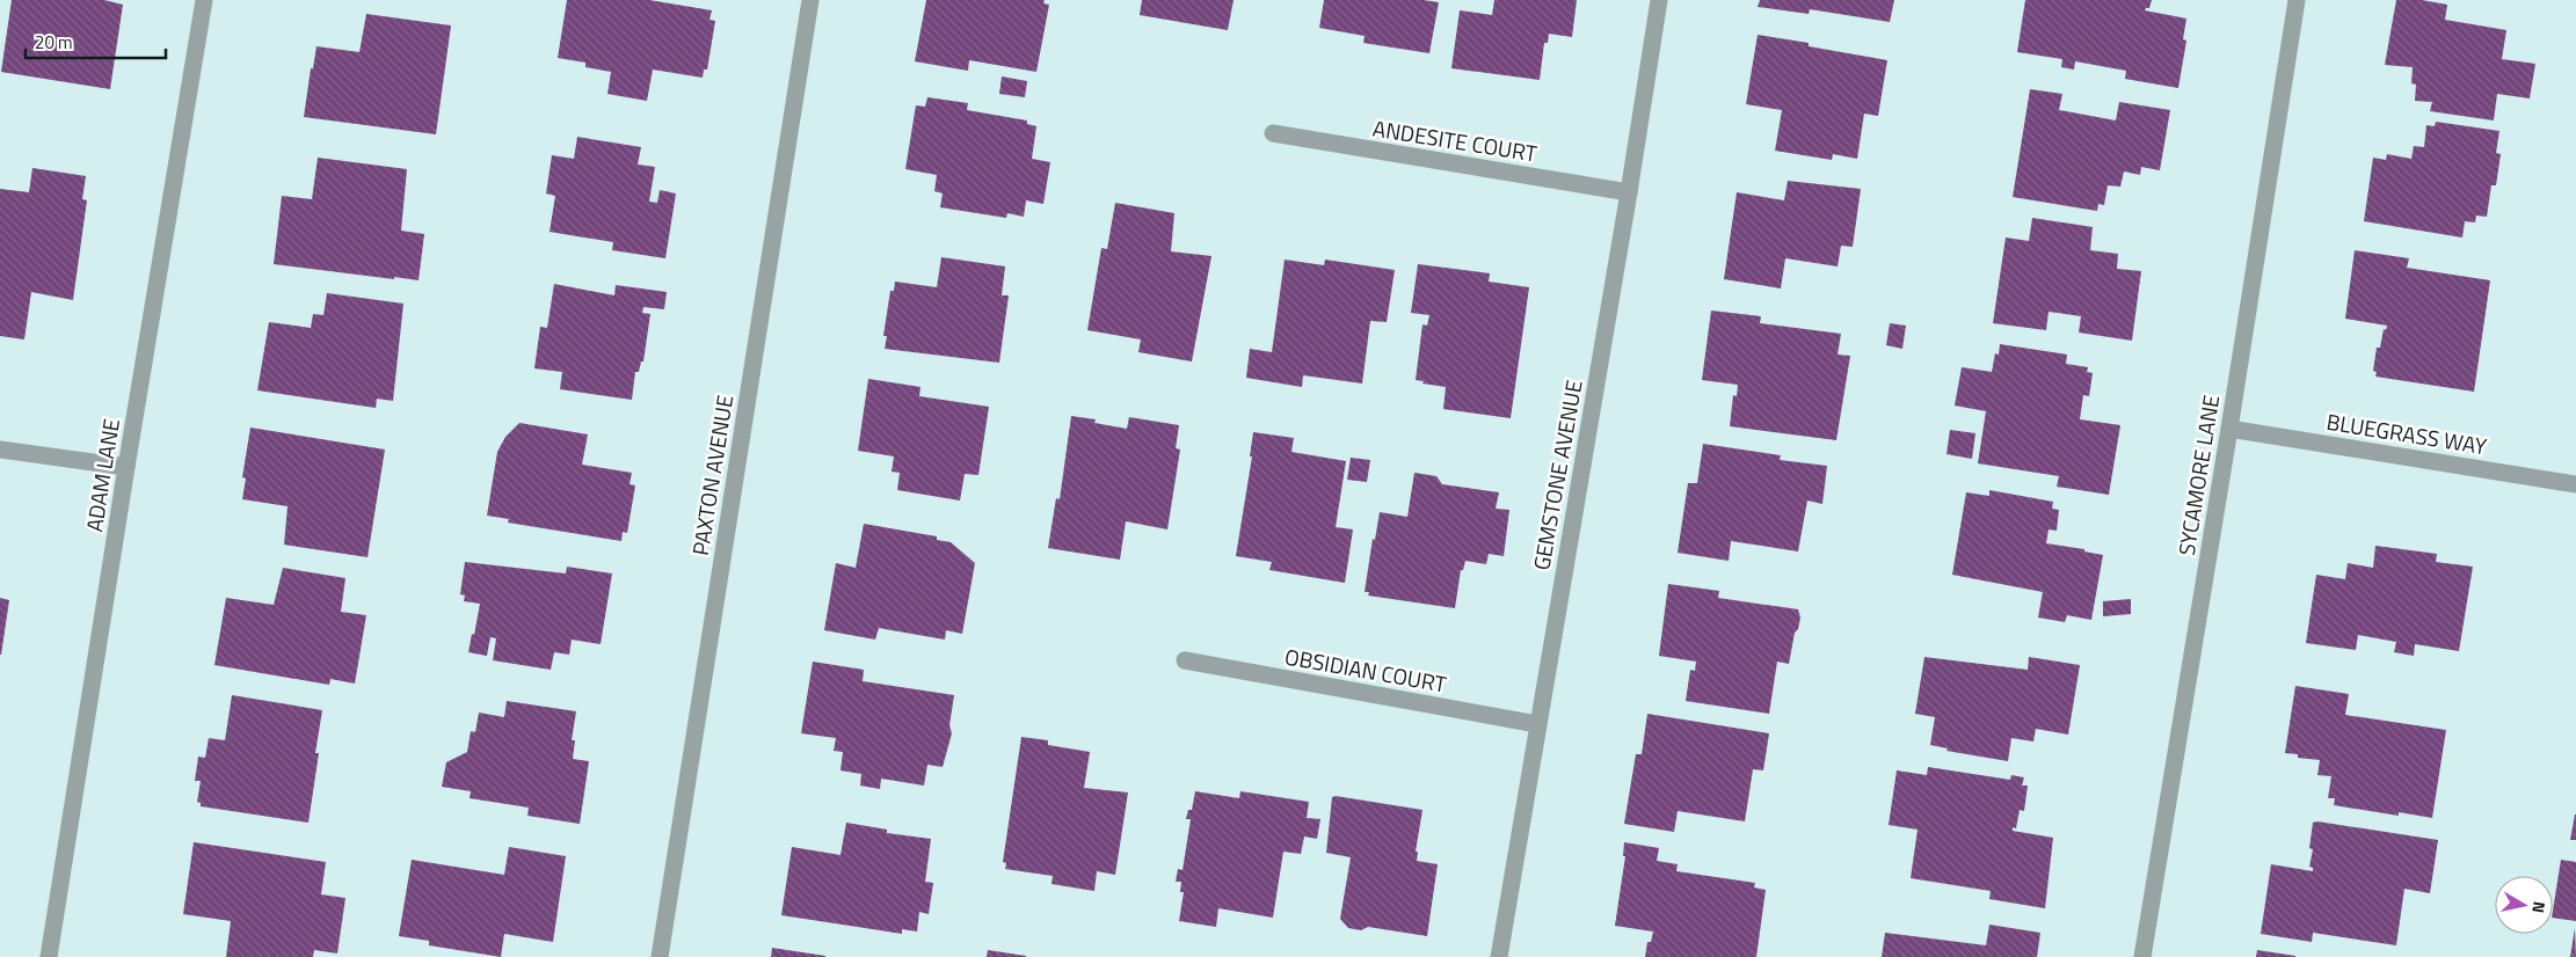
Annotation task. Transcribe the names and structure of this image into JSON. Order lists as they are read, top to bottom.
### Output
{
  "streets": {
    "street": [
      "ANDESITE COURT",
      "BLUEGRASS WAY",
      "ADAM LANE",
      "PAXTON AVENUE",
      "GEMSTONE AVENUE",
      "SYCAMORE LANE",
      "OBSIDIAN COURT"
    ]
  },
  "crossings": [
    ["ANDESITE COURT", "GEMSTONE AVENUE"],
    ["BLUEGRASS WAY", "SYCAMORE LANE"],
    ["GEMSTONE AVENUE", "OBSIDIAN COURT"]
  ],
  "scale_bar": "20 m",
  "north": "right"
}
